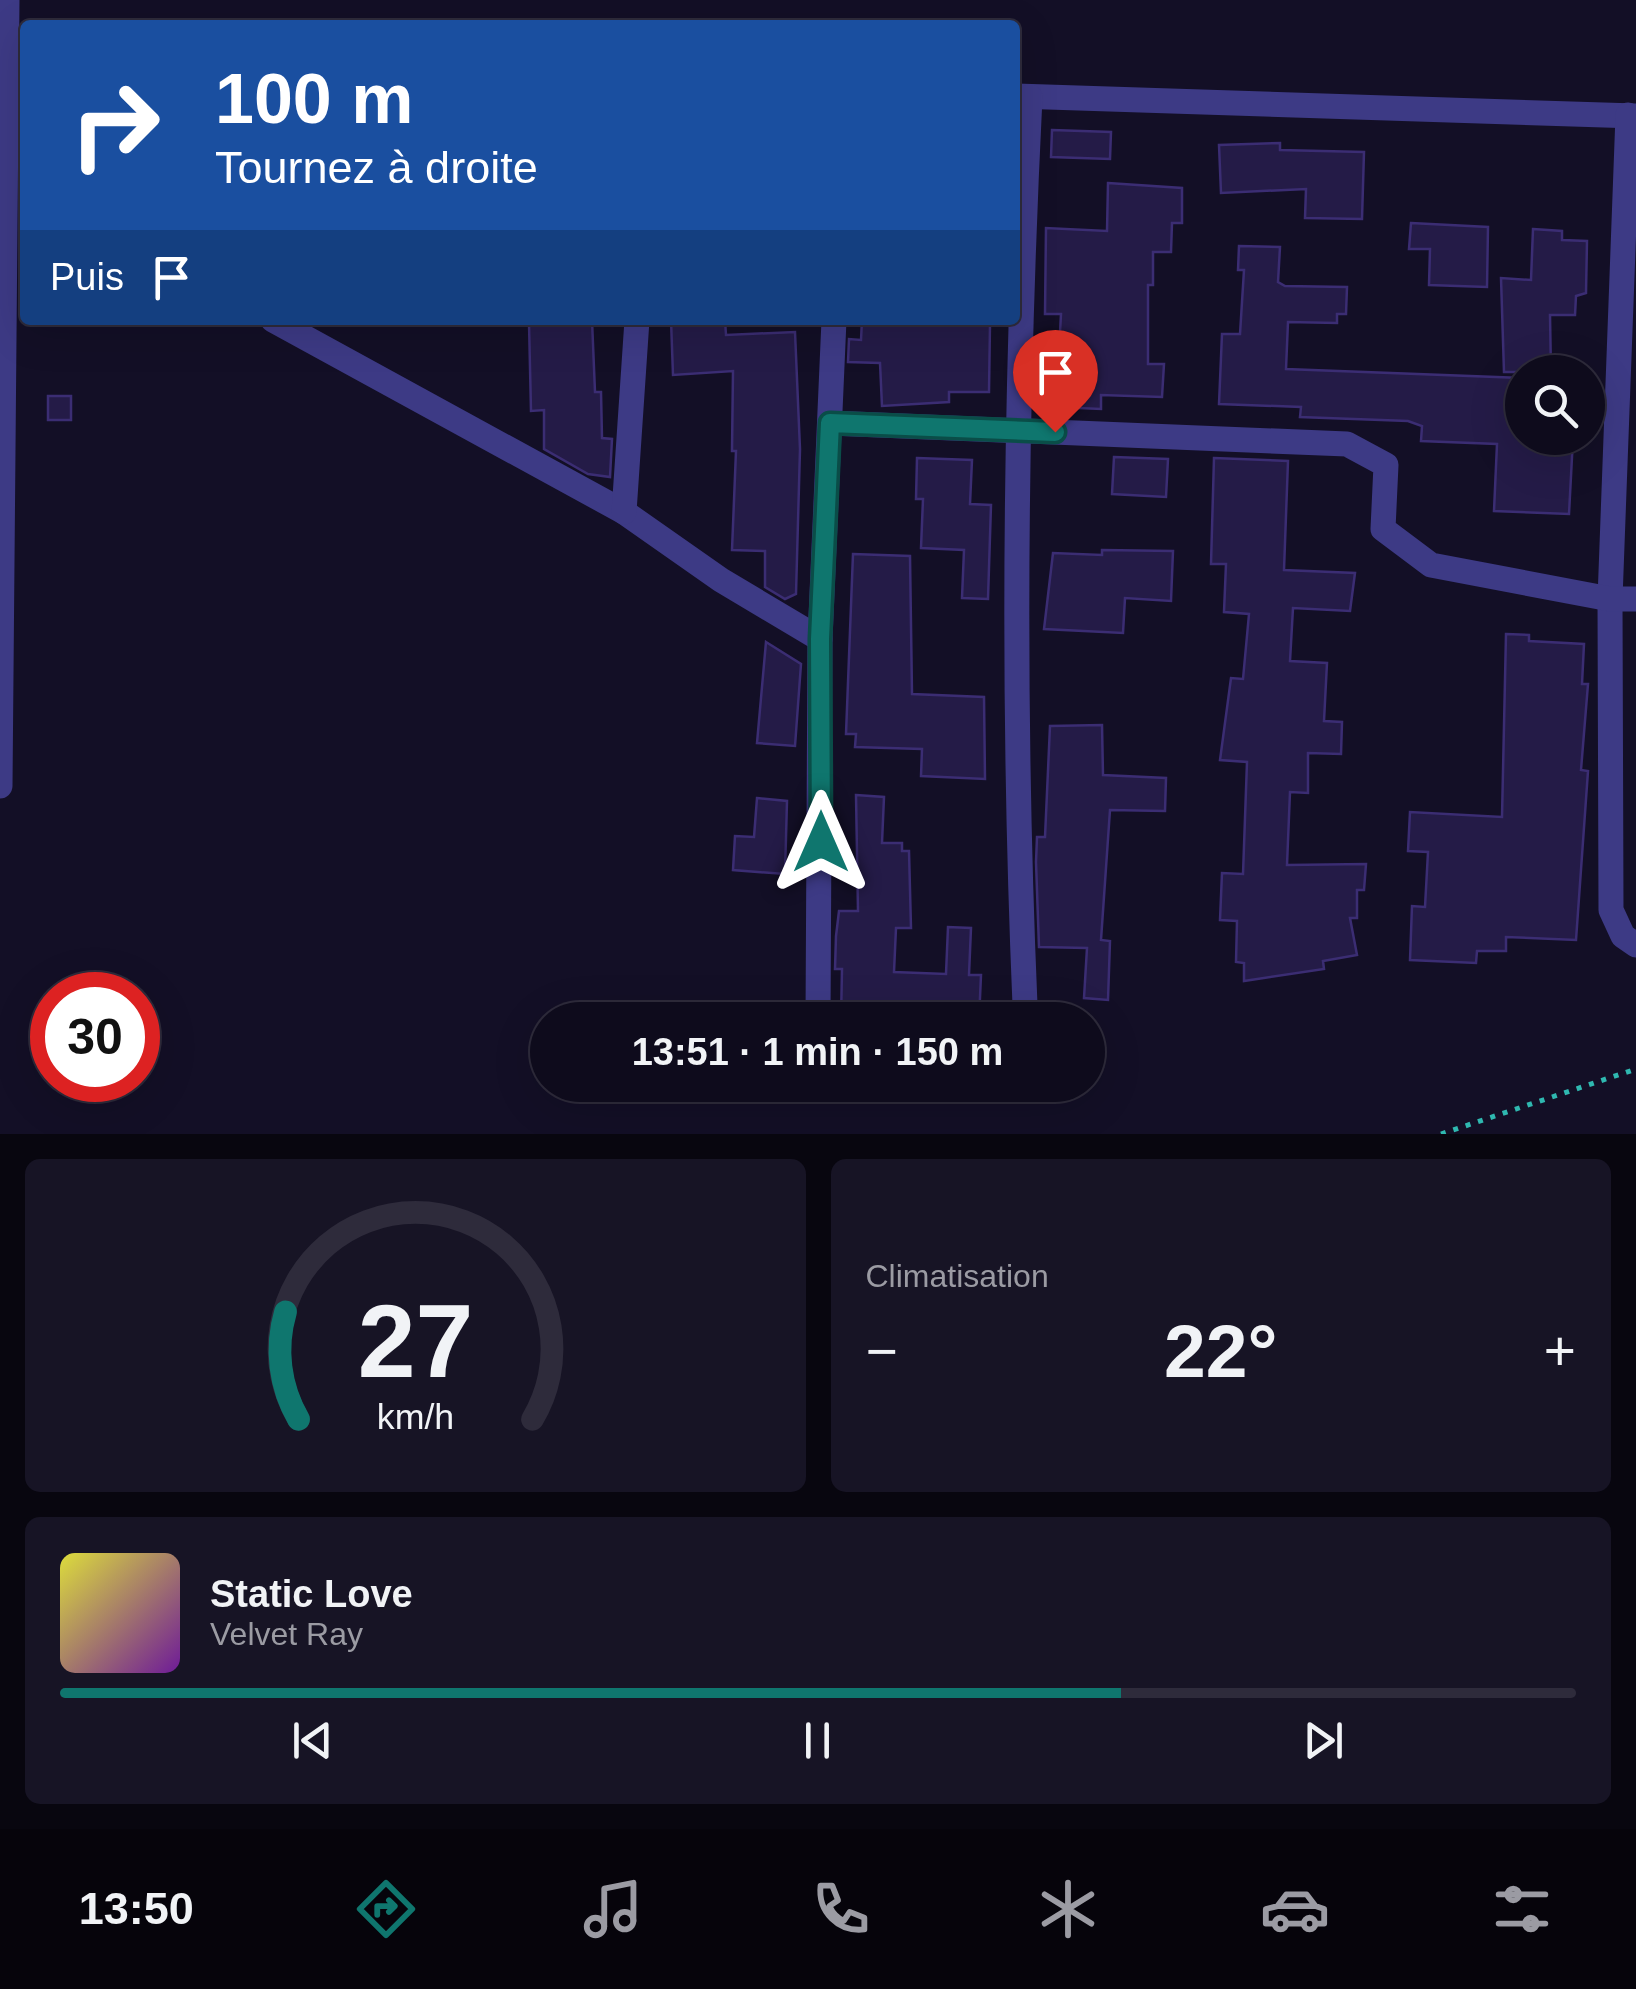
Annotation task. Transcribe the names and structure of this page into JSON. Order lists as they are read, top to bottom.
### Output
{
  "page": {
    "turn": ["100 m", "Tournez à droite"],
    "then": "Puis",
    "limit": "30",
    "trip": "13:51 · 1 min · 150 m",
    "tile": "Climatisation",
    "heat": ["−", "22°", "+"],
    "song": ["Static Love", "Velvet Ray"],
    "tabs": "13:50",
    "gauge": ["27", "km/h"]
  }
}
